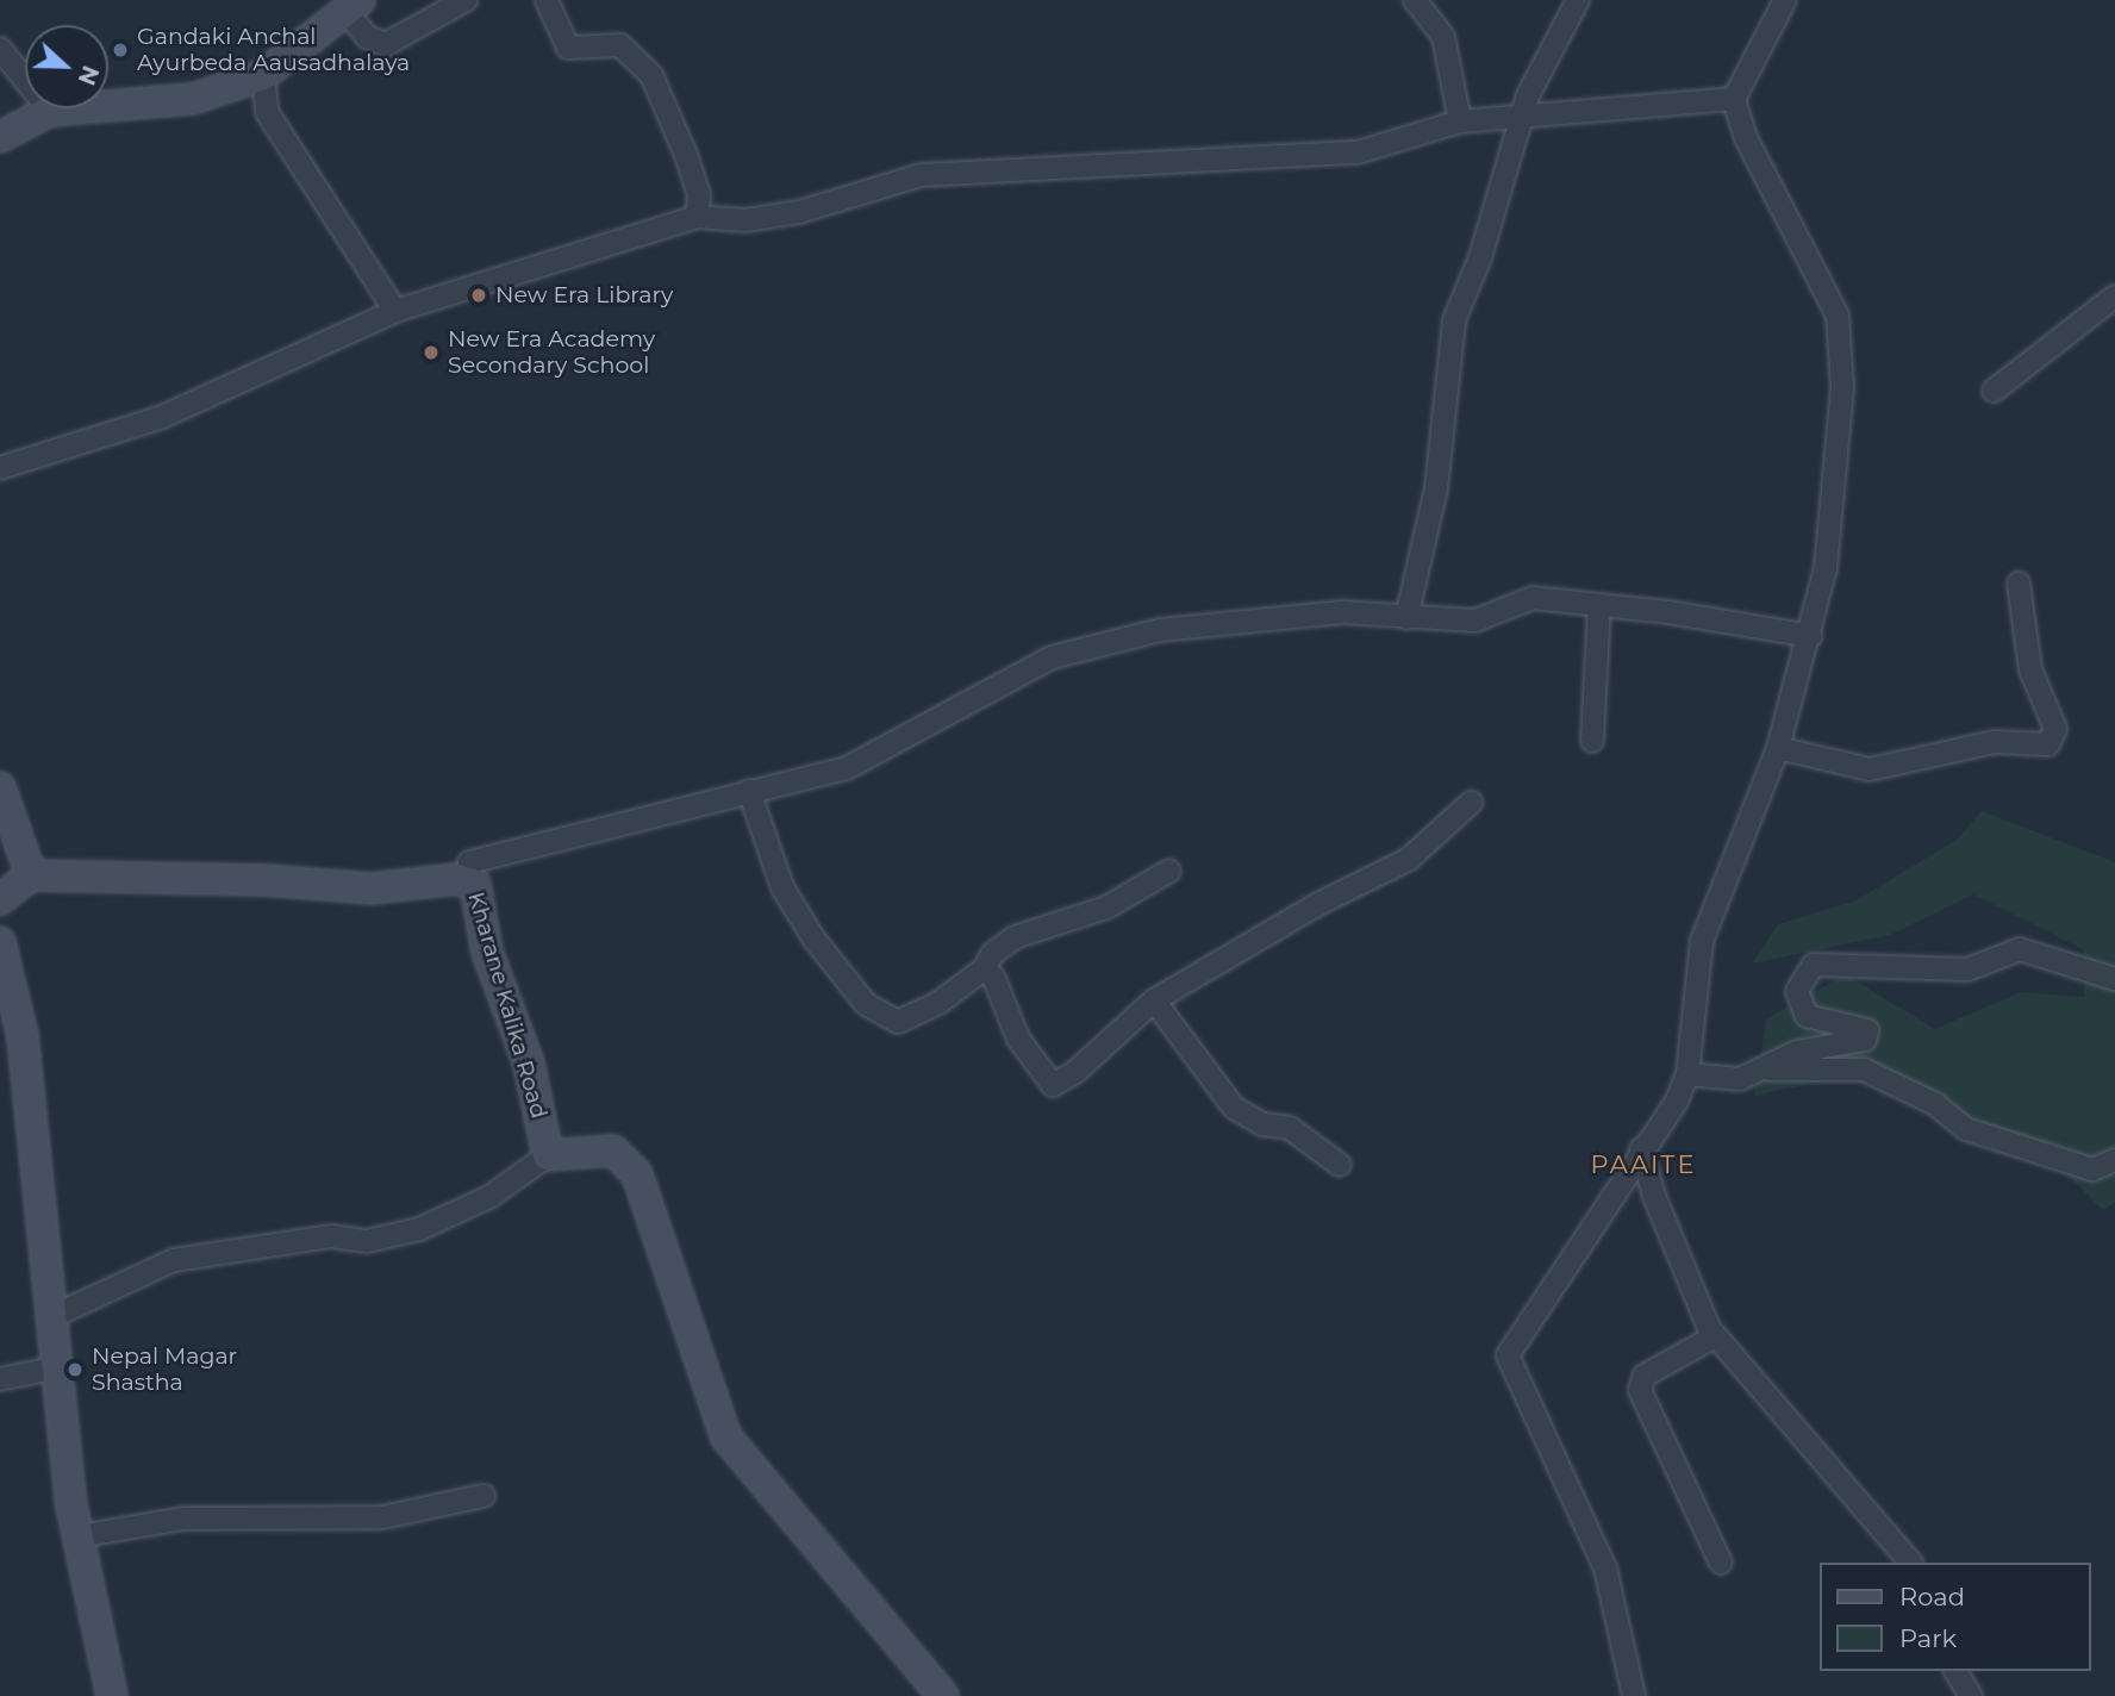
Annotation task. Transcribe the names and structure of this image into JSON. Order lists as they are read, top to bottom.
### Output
{
  "streets": {
    "street": ["Kharane Kalika Road"]
  },
  "districts": ["PAAITE"],
  "places": [
    "Gandaki Anchal Ayurbeda Aausadhalaya",
    "New Era Library",
    "New Era Academy Secondary School",
    "Nepal Magar Shastha"
  ],
  "legend": ["Road", "Park"],
  "north": "right"
}
